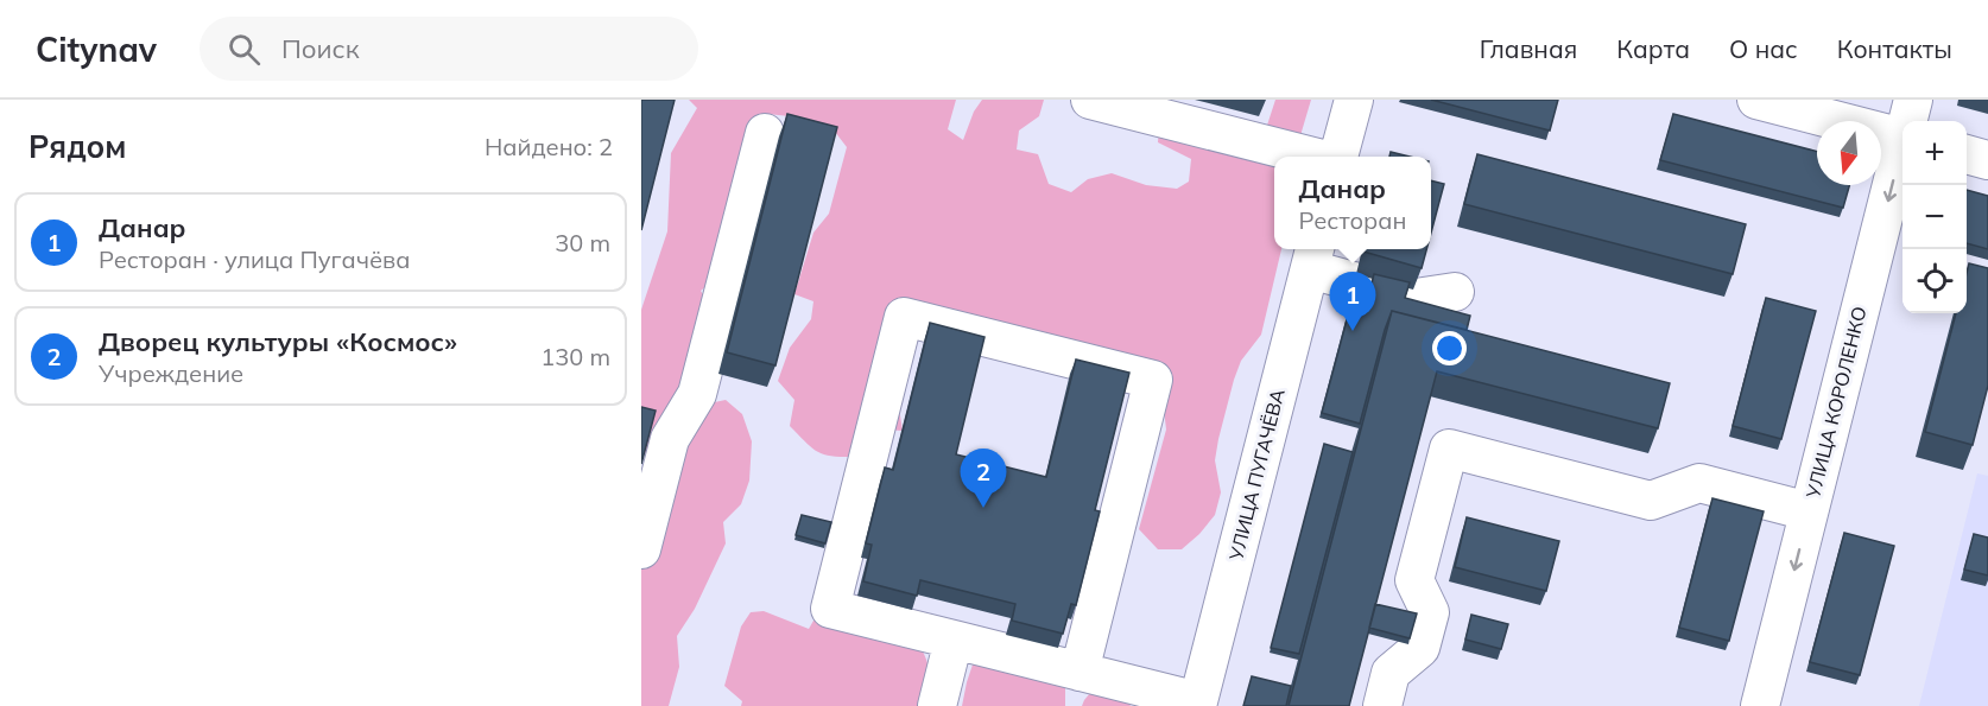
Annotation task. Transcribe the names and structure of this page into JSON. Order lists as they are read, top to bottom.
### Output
{
  "streets": {
    "street": ["УЛИЦА КОРОЛЕНКО", "УЛИЦА ПУГАЧЁВА"]
  },
  "one_way": ["УЛИЦА КОРОЛЕНКО"],
  "north": "bottom",
  "page": {
    "header": "Citynav",
    "search": "Поиск",
    "nav": [
      "Главная",
      "Карта",
      "О нас",
      "Контакты"
    ],
    "heading": ["Рядом", "Найдено: 2"],
    "map_buttons": ["+", "−"],
    "popup": ["Данар", "Ресторан"],
    "list": [
      {
        "mark": "1",
        "name": "Данар",
        "note": "Ресторан · улица Пугачёва",
        "value": "30 m"
      },
      {
        "mark": "2",
        "name": "Дворец культуры «Космос»",
        "note": "Учреждение",
        "value": "130 m"
      }
    ],
    "pins": ["1", "2"]
  }
}
